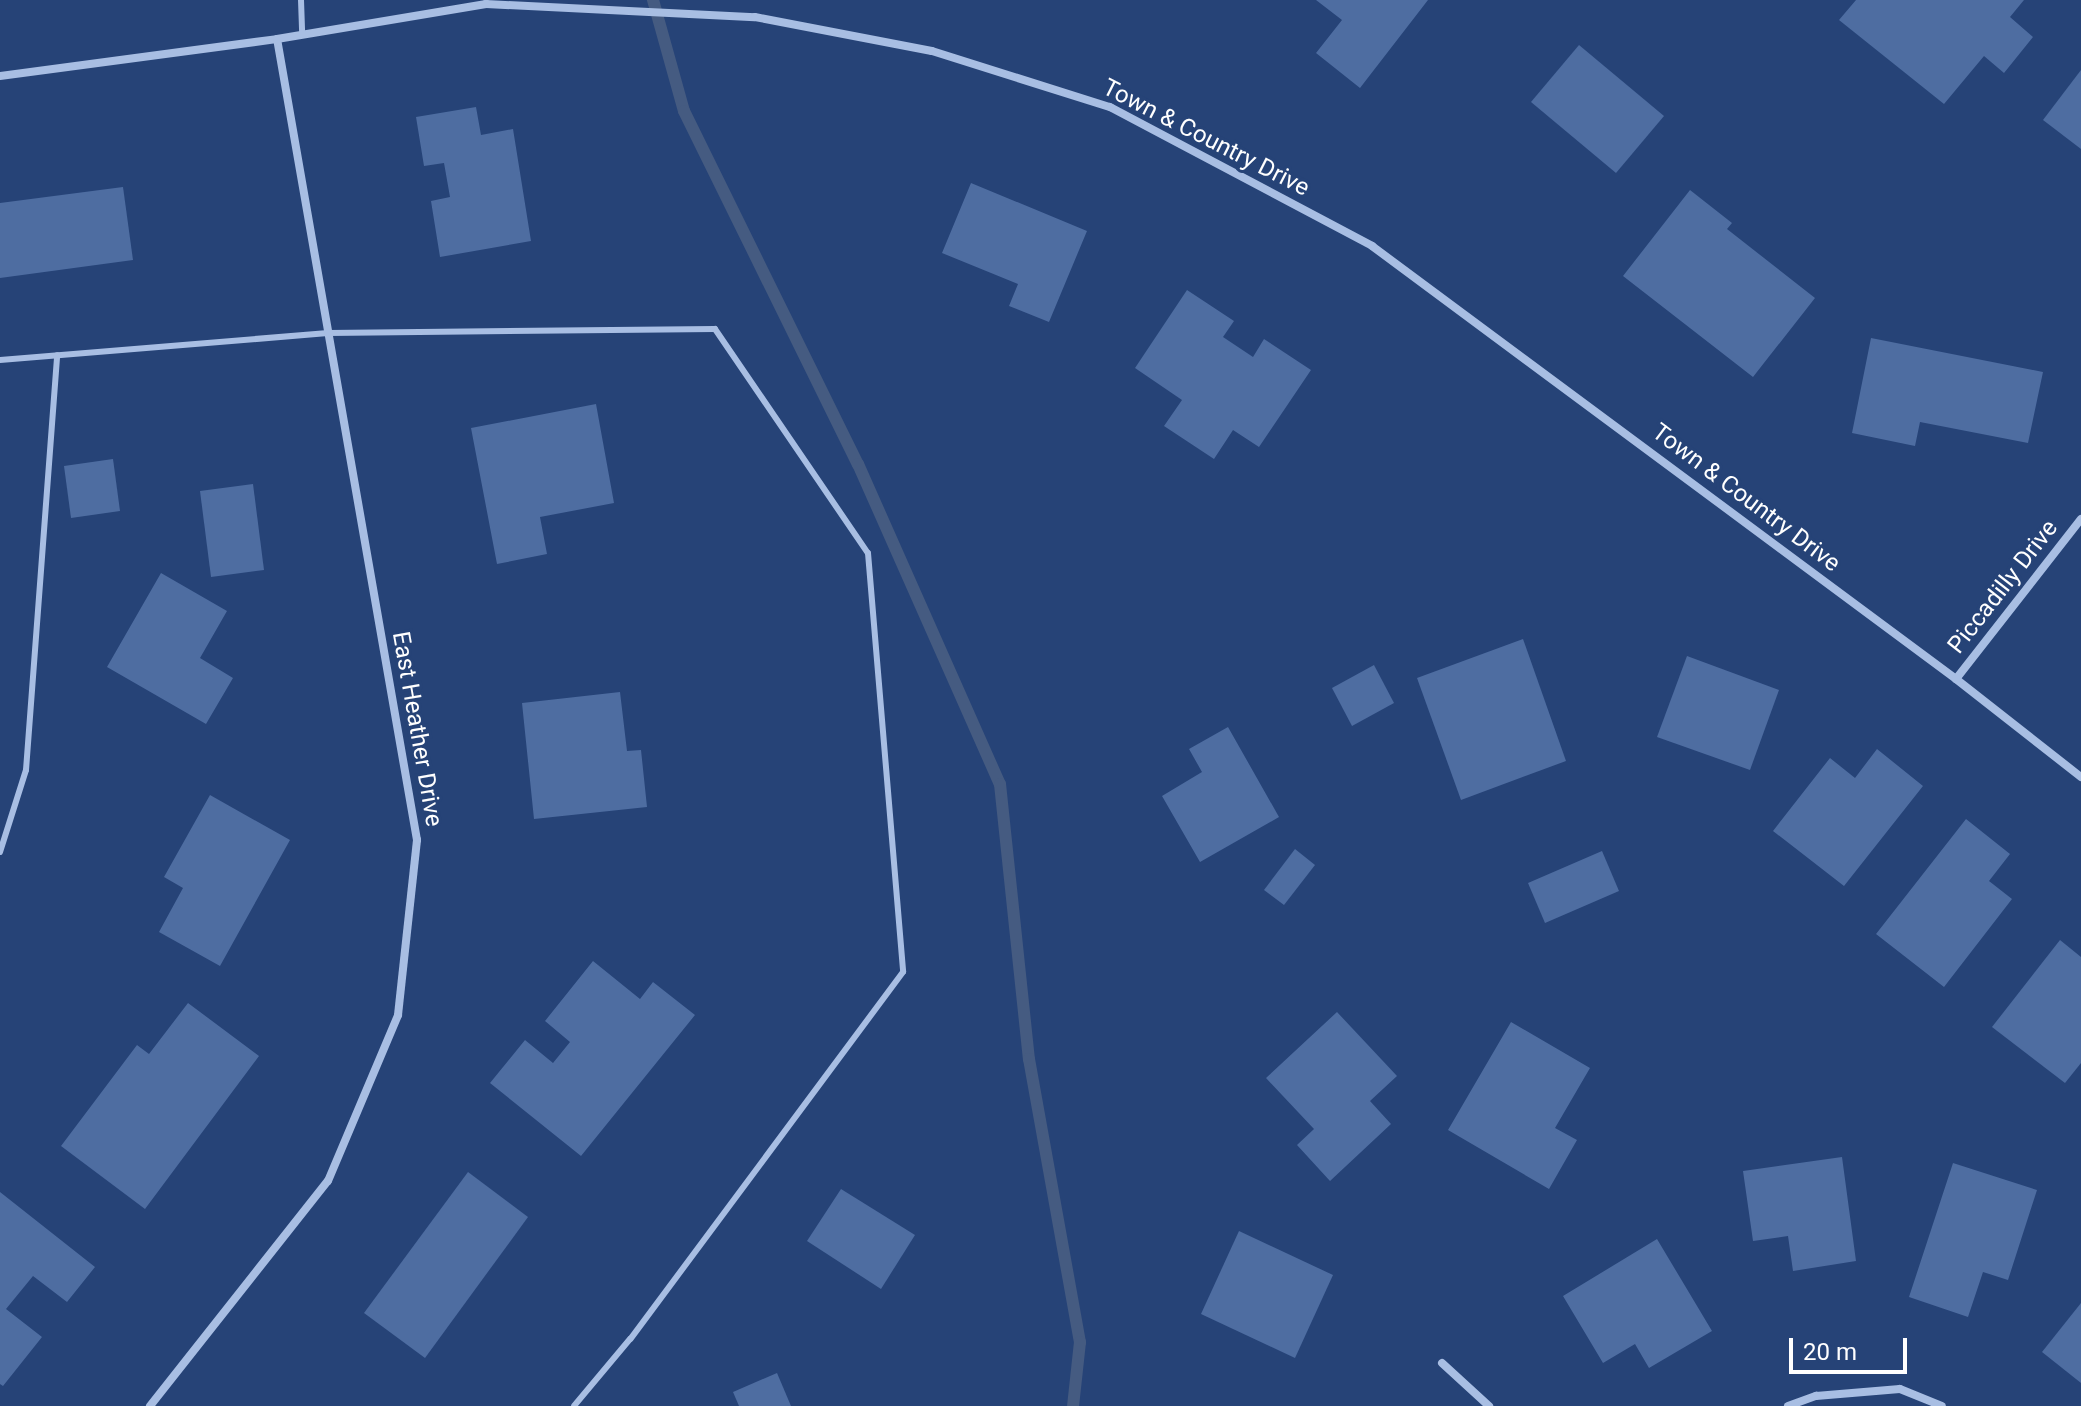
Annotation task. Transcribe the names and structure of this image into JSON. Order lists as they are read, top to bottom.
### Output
{
  "streets": {
    "street": ["Town & Country Drive", "Piccadilly Drive", "East Heather Drive"]
  },
  "crossings": [
    ["Town & Country Drive", "Piccadilly Drive"],
    ["Town & Country Drive", "East Heather Drive"]
  ],
  "scale_bar": "20 m"
}
